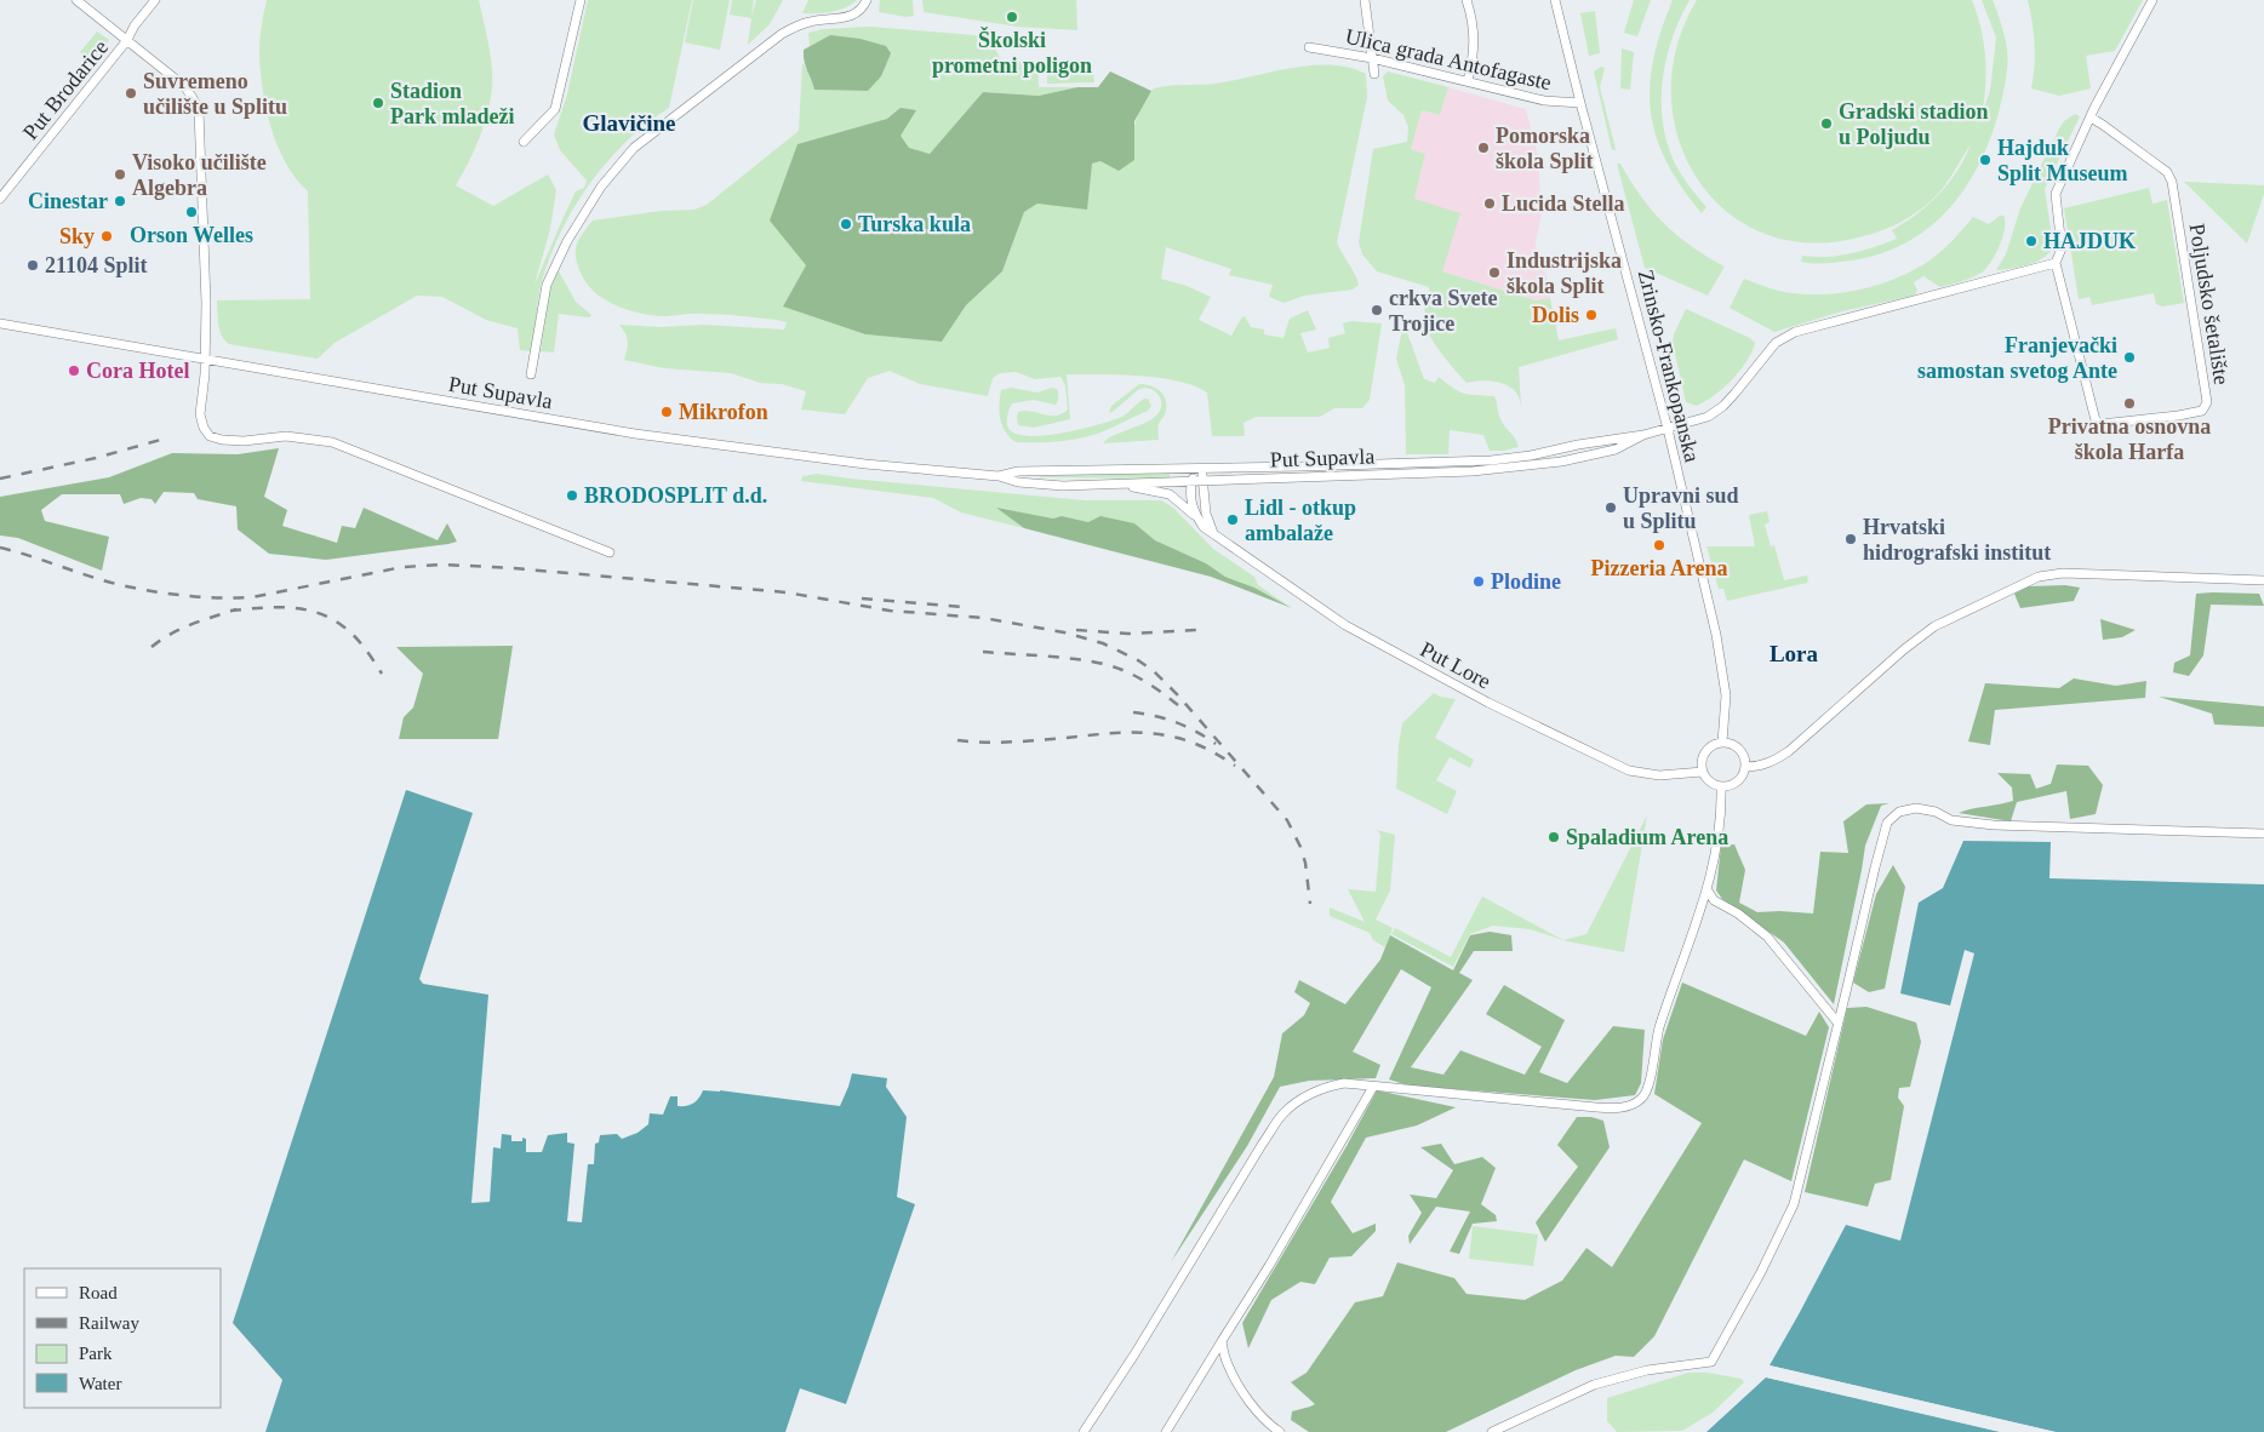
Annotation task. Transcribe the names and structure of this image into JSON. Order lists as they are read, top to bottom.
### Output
{
  "streets": {
    "street": [
      "Ulica grada Antofagaste",
      "Put Brodarice",
      "Poljudsko šetalište",
      "Zrinsko-Frankopanska",
      "Put Supavla",
      "Put Lore"
    ]
  },
  "crossings": [
    ["Ulica grada Antofagaste", "Zrinsko-Frankopanska"],
    ["Poljudsko šetalište", "Put Supavla"],
    ["Zrinsko-Frankopanska", "Put Supavla"],
    ["Zrinsko-Frankopanska", "Put Lore"],
    ["Put Supavla", "Put Lore"]
  ],
  "districts": ["Glavičine", "Lora"],
  "places": [
    "Školski prometni poligon",
    "Suvremeno učilište u Splitu",
    "Stadion Park mladeži",
    "Gradski stadion u Poljudu",
    "Pomorska škola Split",
    "Hajduk Split Museum",
    "Visoko učilište Algebra",
    "Cinestar",
    "Lucida Stella",
    "Orson Welles",
    "Turska kula",
    "Sky",
    "HAJDUK",
    "21104 Split",
    "Industrijska škola Split",
    "crkva Svete Trojice",
    "Dolis",
    "Franjevački samostan svetog Ante",
    "Cora Hotel",
    "Privatna osnovna škola Harfa",
    "Mikrofon",
    "BRODOSPLIT d.d.",
    "Upravni sud u Splitu",
    "Lidl - otkup ambalaže",
    "Hrvatski hidrografski institut",
    "Pizzeria Arena",
    "Plodine",
    "Spaladium Arena"
  ],
  "legend": [
    "Road",
    "Railway",
    "Park",
    "Water"
  ]
}
